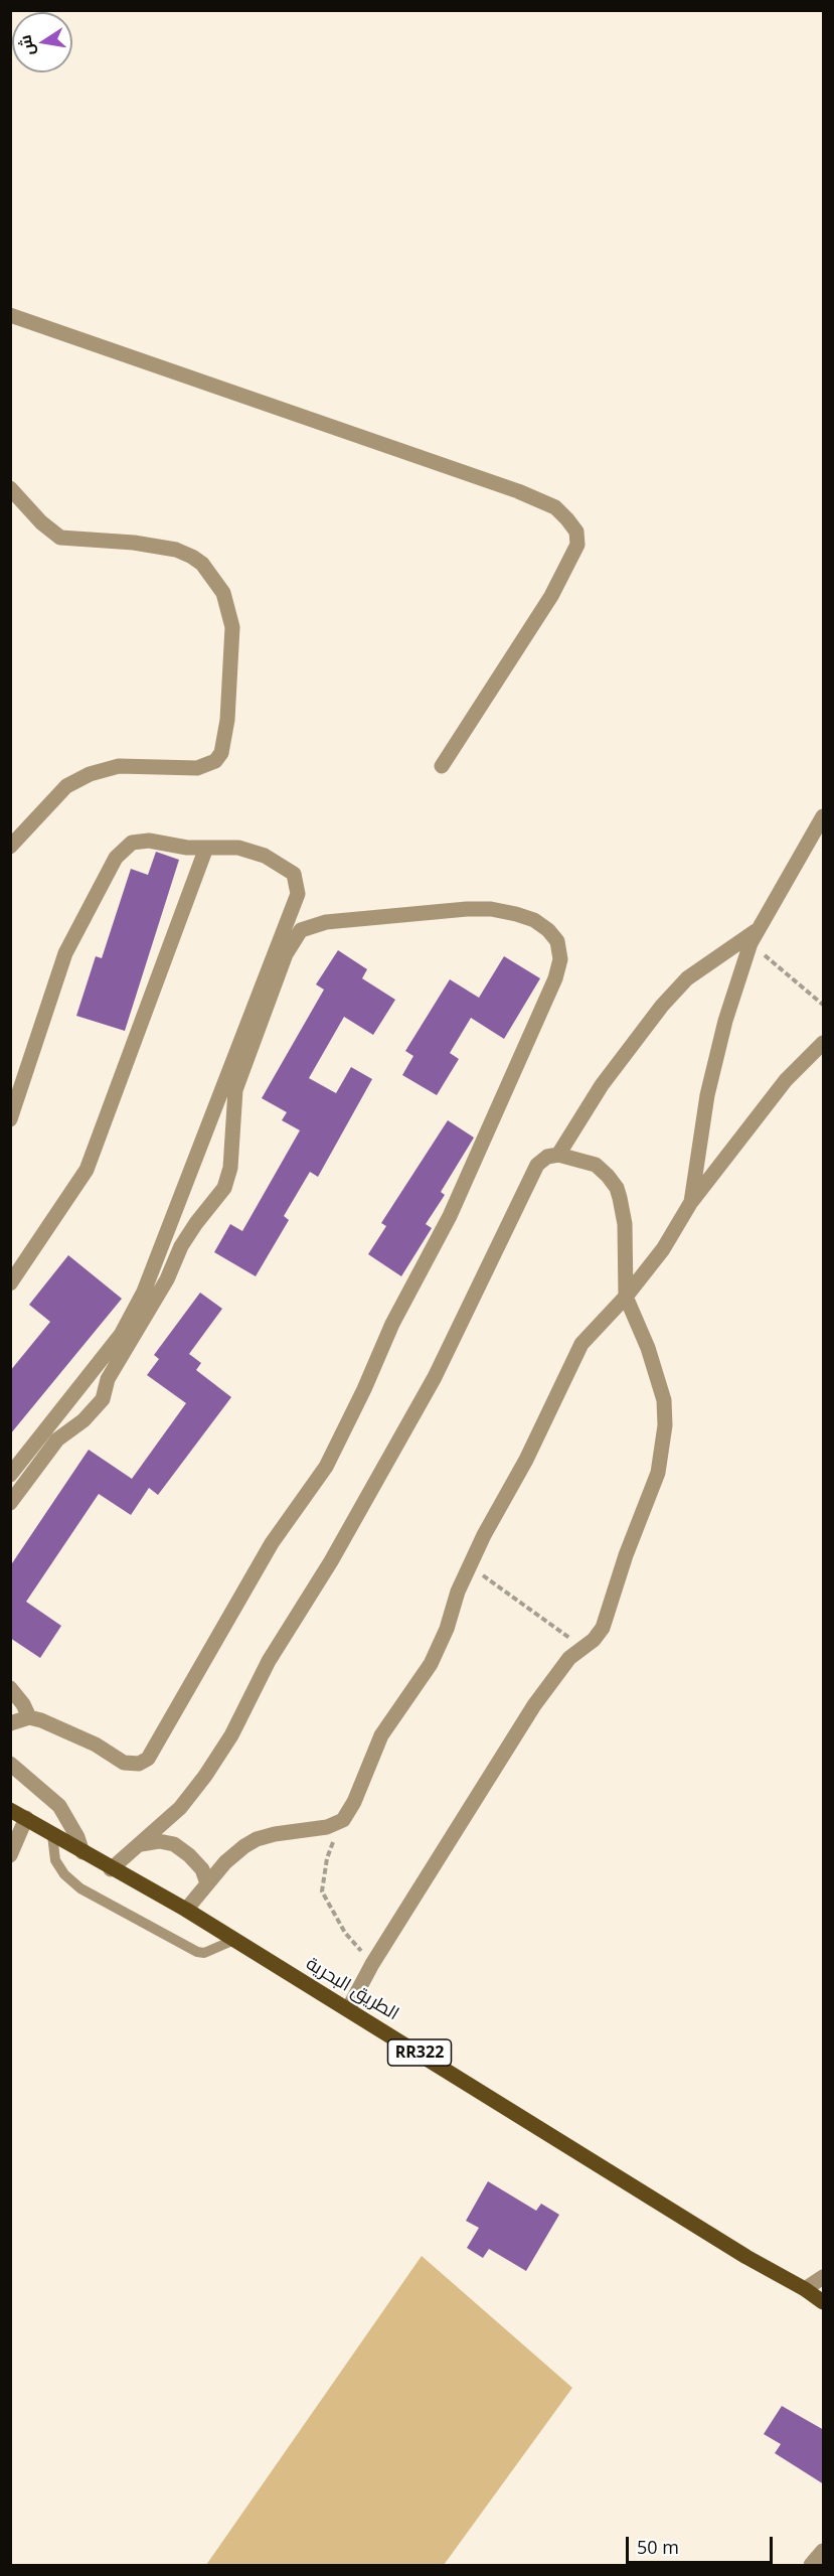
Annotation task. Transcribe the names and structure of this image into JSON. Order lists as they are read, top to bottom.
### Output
{
  "streets": {
    "main road": ["الطريق البحرية", "RR322"]
  },
  "scale_bar": "50 m",
  "north": "left"
}
